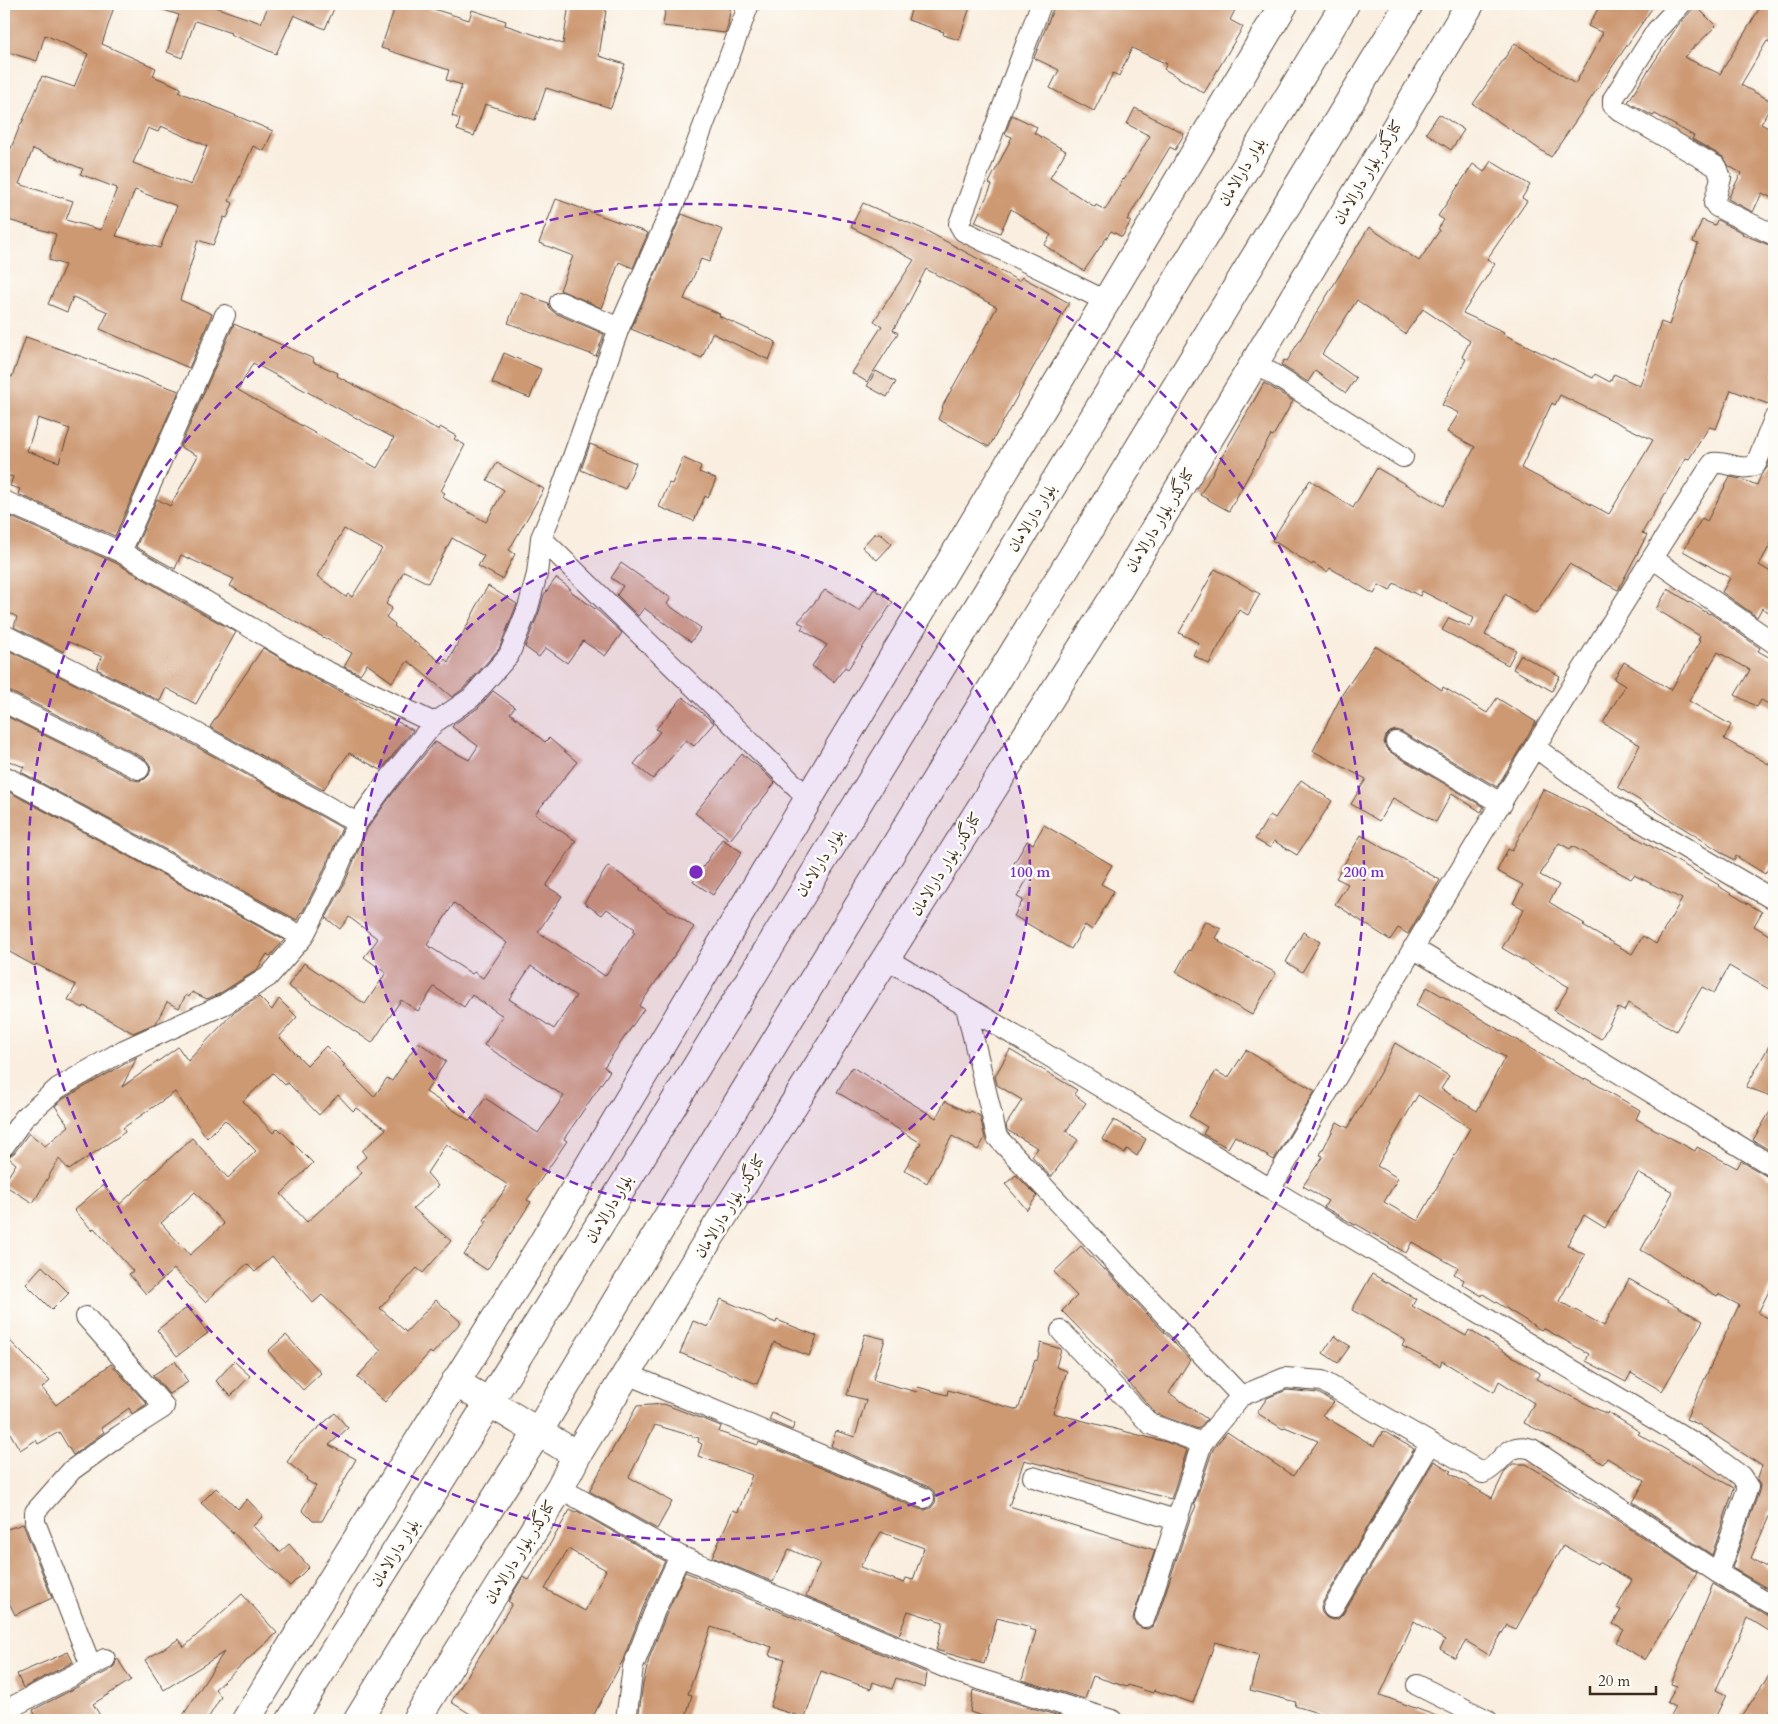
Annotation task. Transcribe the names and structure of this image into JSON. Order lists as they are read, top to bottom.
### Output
{
  "streets": {
    "main road": ["بلوار دارالامان", "کنارگذر بلوار دارالامان"]
  },
  "scale_bar": "20 m",
  "rings": ["100 m", "200 m"]
}
